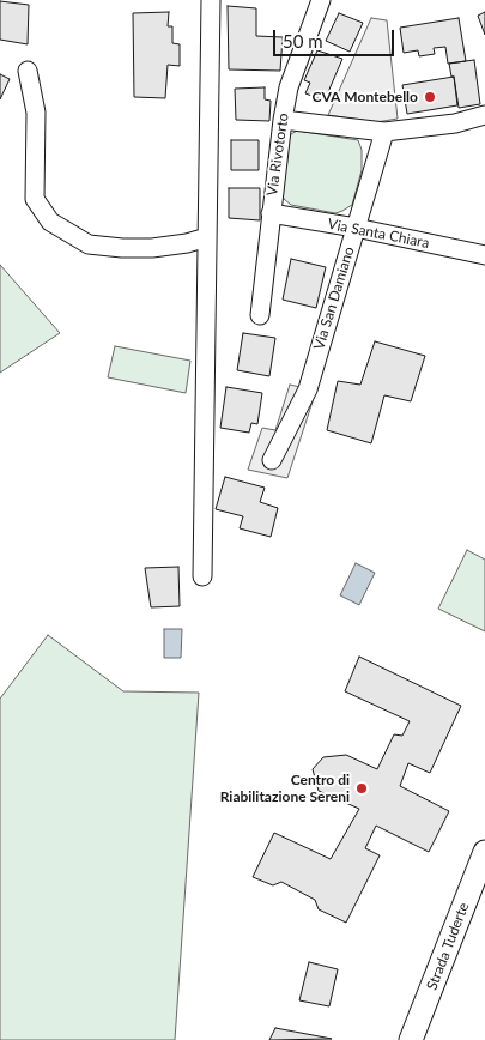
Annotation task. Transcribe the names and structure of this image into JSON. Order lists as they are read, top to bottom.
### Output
{
  "streets": {
    "main road": ["Strada Tuderte"],
    "street": ["Via Rivotorto", "Via Santa Chiara", "Via San Damiano"]
  },
  "crossings": [
    ["Via Rivotorto", "Via Santa Chiara"],
    ["Via Santa Chiara", "Via San Damiano"]
  ],
  "places": ["CVA Montebello", "Centro di Riabilitazione Sereni"],
  "scale_bar": "50 m"
}
